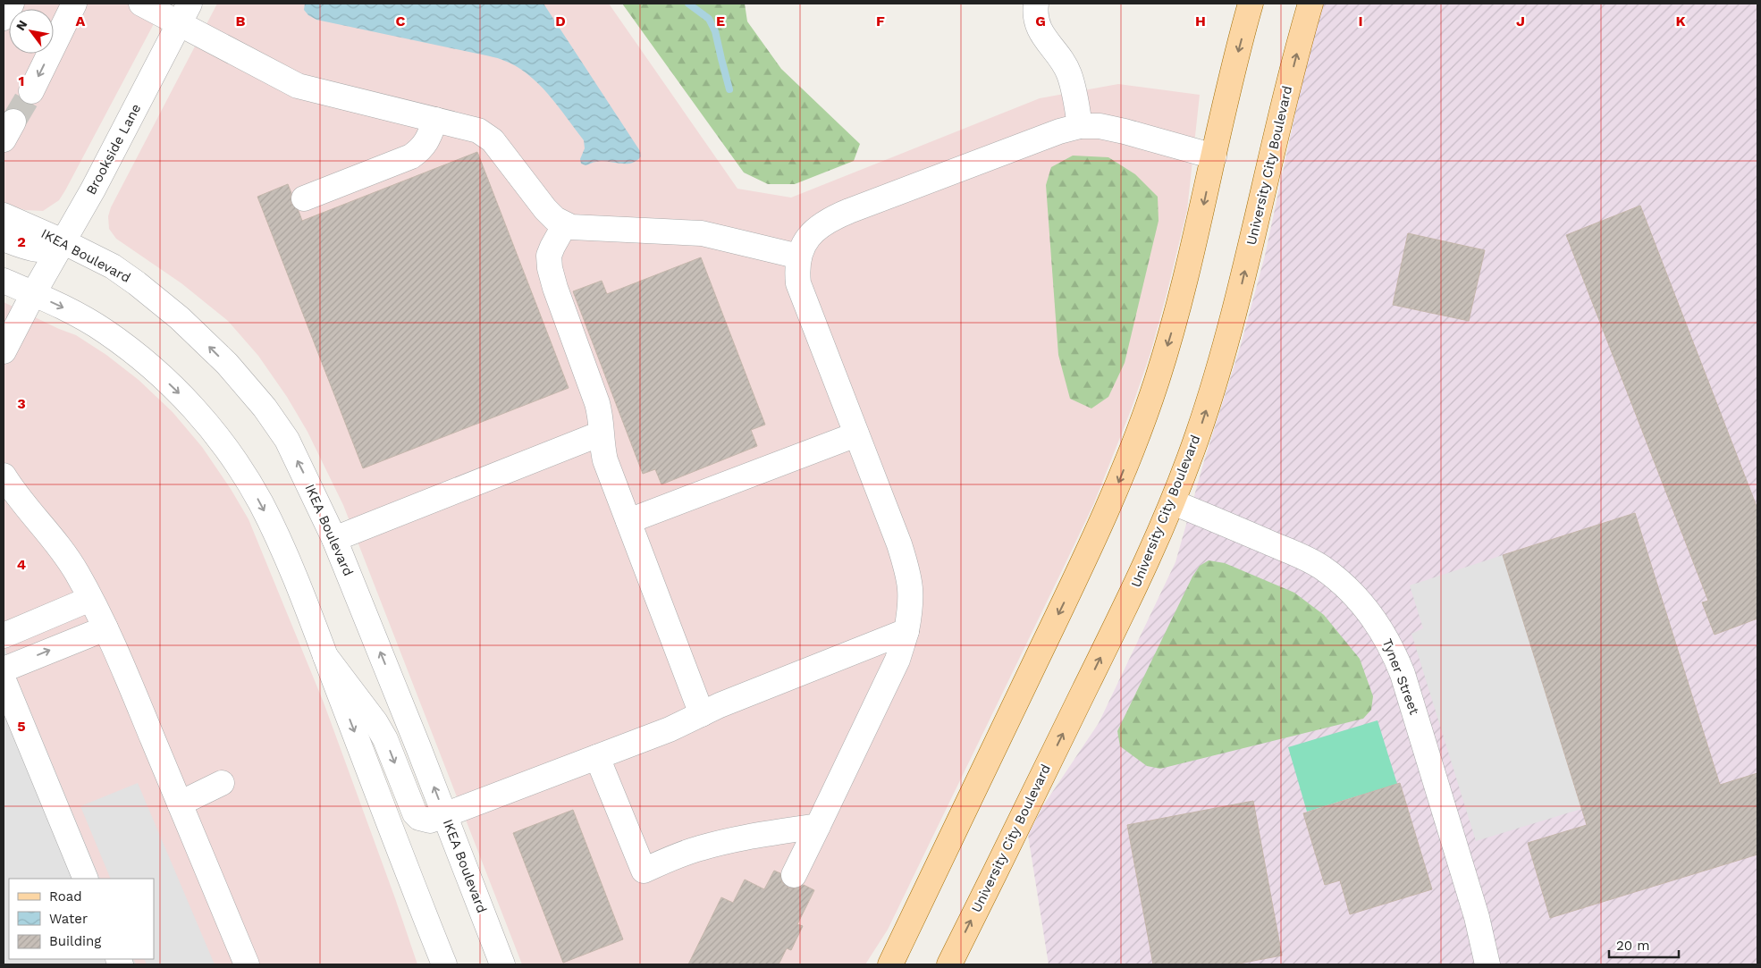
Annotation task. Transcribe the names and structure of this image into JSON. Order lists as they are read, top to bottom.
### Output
{
  "streets": {
    "main road": ["University City Boulevard"],
    "street": ["Brookside Lane", "IKEA Boulevard", "Tyner Street"]
  },
  "crossings": [
    ["Brookside Lane", "IKEA Boulevard"],
    ["University City Boulevard", "Tyner Street"]
  ],
  "legend": ["Road", "Water", "Building"],
  "scale_bar": "20 m",
  "north": "top left",
  "grid": {
    "columns": [
      "A",
      "B",
      "C",
      "D",
      "E",
      "F",
      "G",
      "H",
      "I",
      "J",
      "K"
    ],
    "rows": [
      "1",
      "2",
      "3",
      "4",
      "5"
    ]
  }
}
